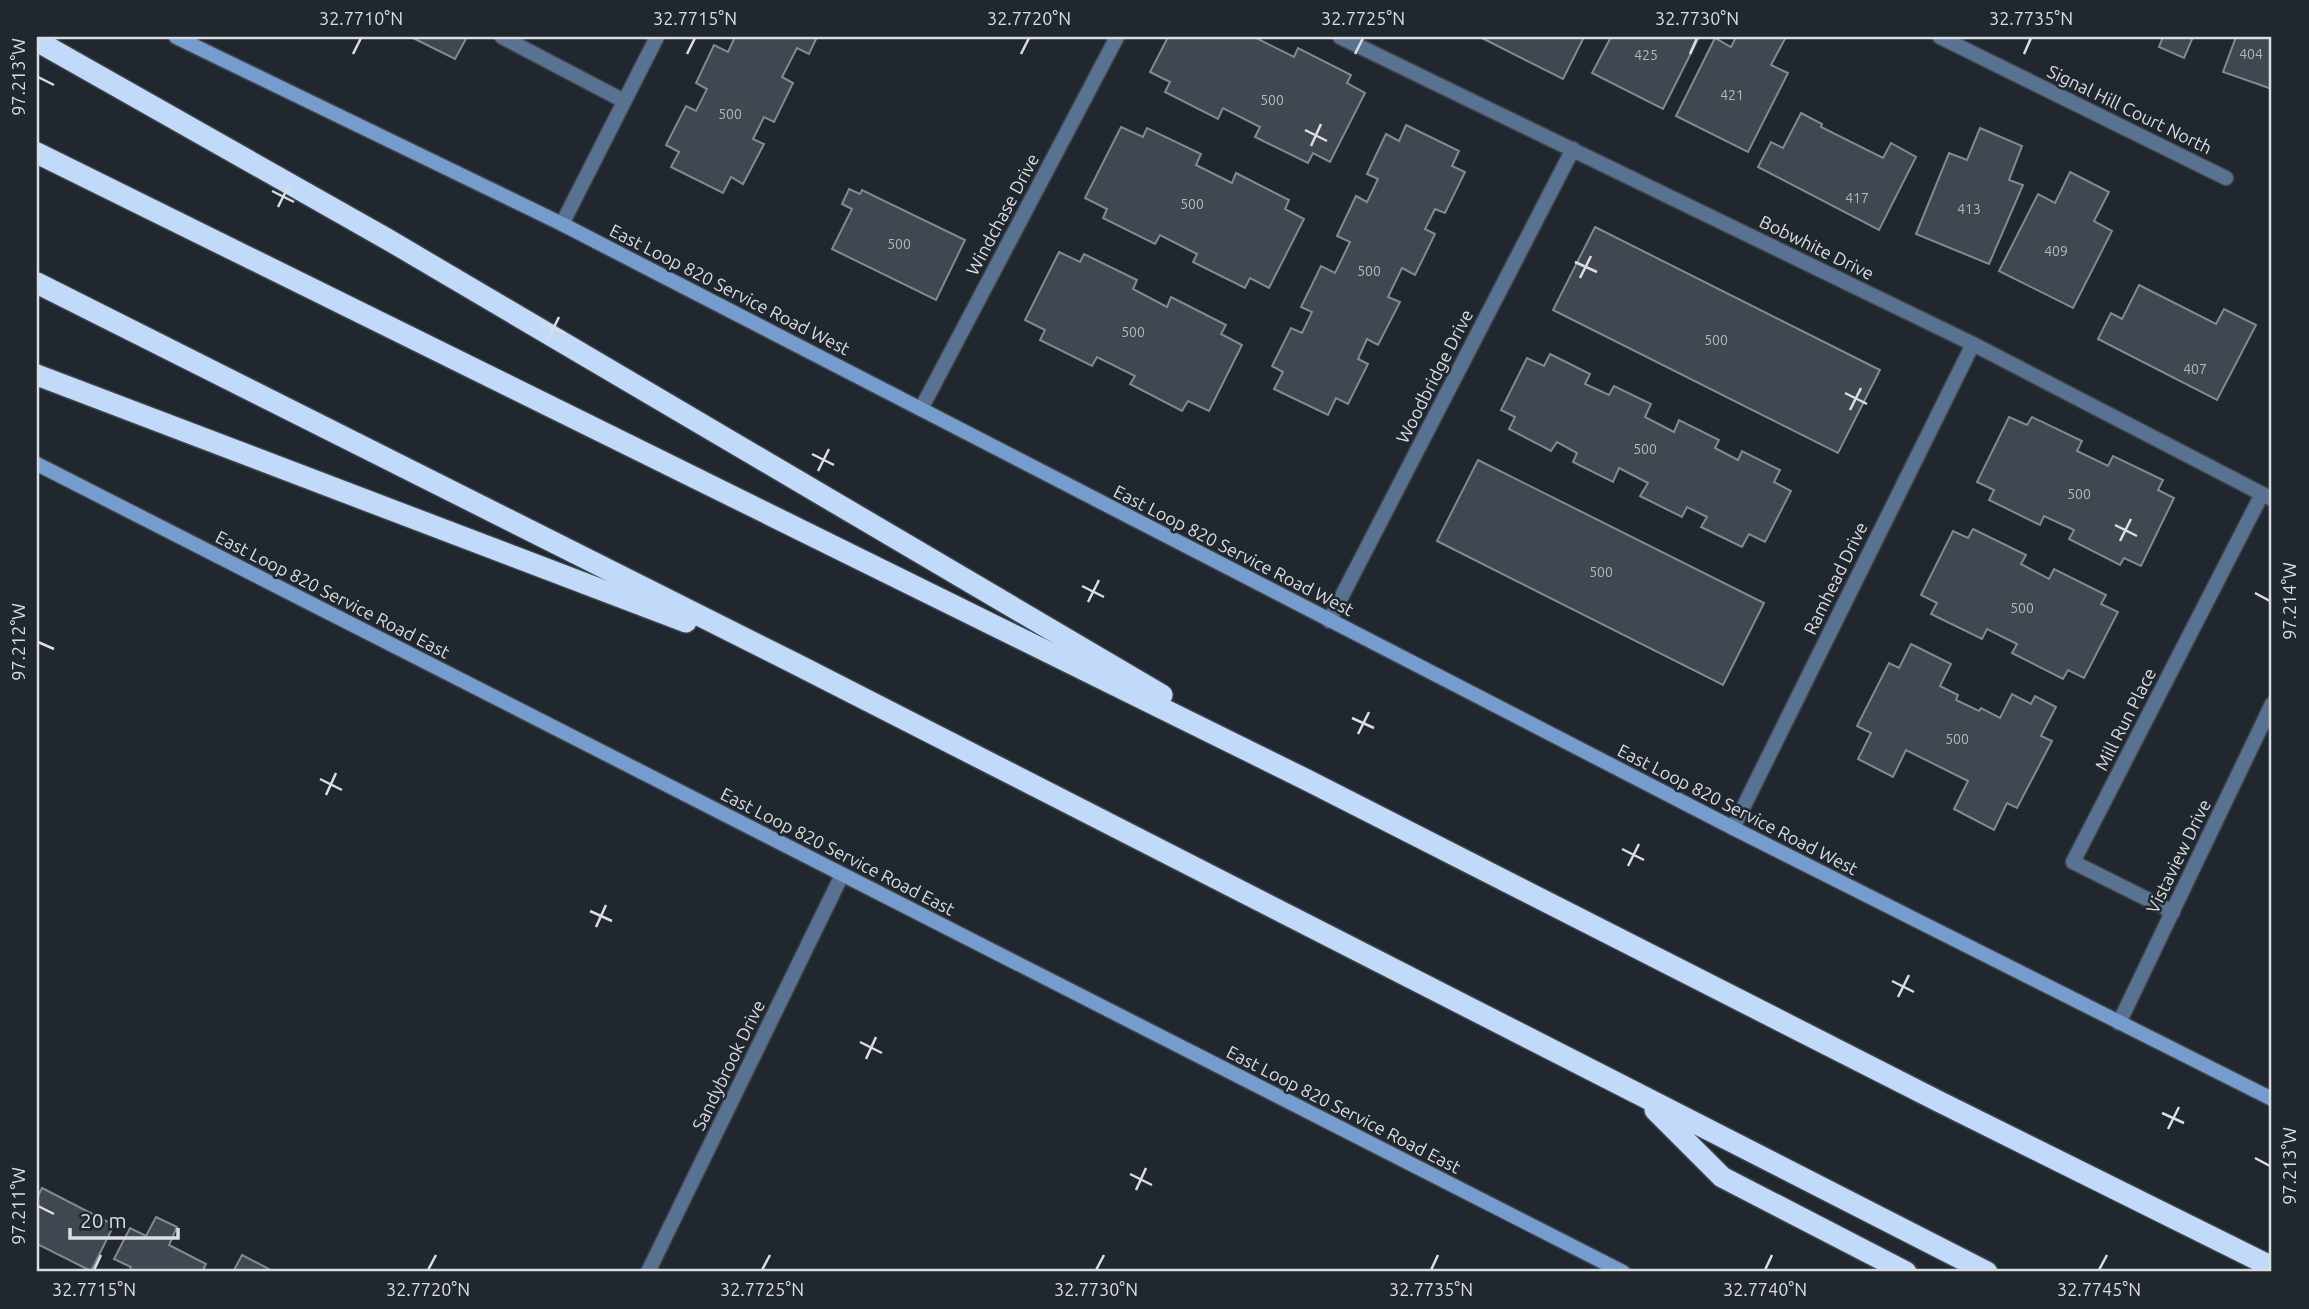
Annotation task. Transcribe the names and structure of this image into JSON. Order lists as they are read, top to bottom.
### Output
{
  "streets": {
    "main road": ["East Loop 820 Service Road West", "East Loop 820 Service Road East"],
    "street": [
      "Signal Hill Court North",
      "Windchase Drive",
      "Bobwhite Drive",
      "Woodbridge Drive",
      "Ramhead Drive",
      "Mill Run Place",
      "Vistaview Drive",
      "Sandybrook Drive"
    ]
  },
  "crossings": [
    ["Windchase Drive", "East Loop 820 Service Road West"],
    ["Bobwhite Drive", "Woodbridge Drive"],
    ["Bobwhite Drive", "Ramhead Drive"],
    ["Bobwhite Drive", "Mill Run Place"],
    ["East Loop 820 Service Road West", "Woodbridge Drive"],
    ["East Loop 820 Service Road West", "Ramhead Drive"],
    ["East Loop 820 Service Road West", "Vistaview Drive"],
    ["East Loop 820 Service Road East", "Sandybrook Drive"],
    ["Mill Run Place", "Vistaview Drive"]
  ],
  "house_numbers": [
    "404",
    "425",
    "421",
    "500",
    "500",
    "417",
    "500",
    "413",
    "500",
    "409",
    "500",
    "500",
    "500",
    "407",
    "500",
    "500",
    "500",
    "500",
    "500"
  ],
  "scale_bar": "20 m",
  "coordinates": [
    "32.7710°N",
    "32.7715°N",
    "32.7720°N",
    "32.7725°N",
    "32.7730°N",
    "32.7735°N",
    "97.213°W",
    "97.214°W",
    "97.212°W",
    "97.211°W",
    "32.7740°N",
    "32.7745°N"
  ]
}
